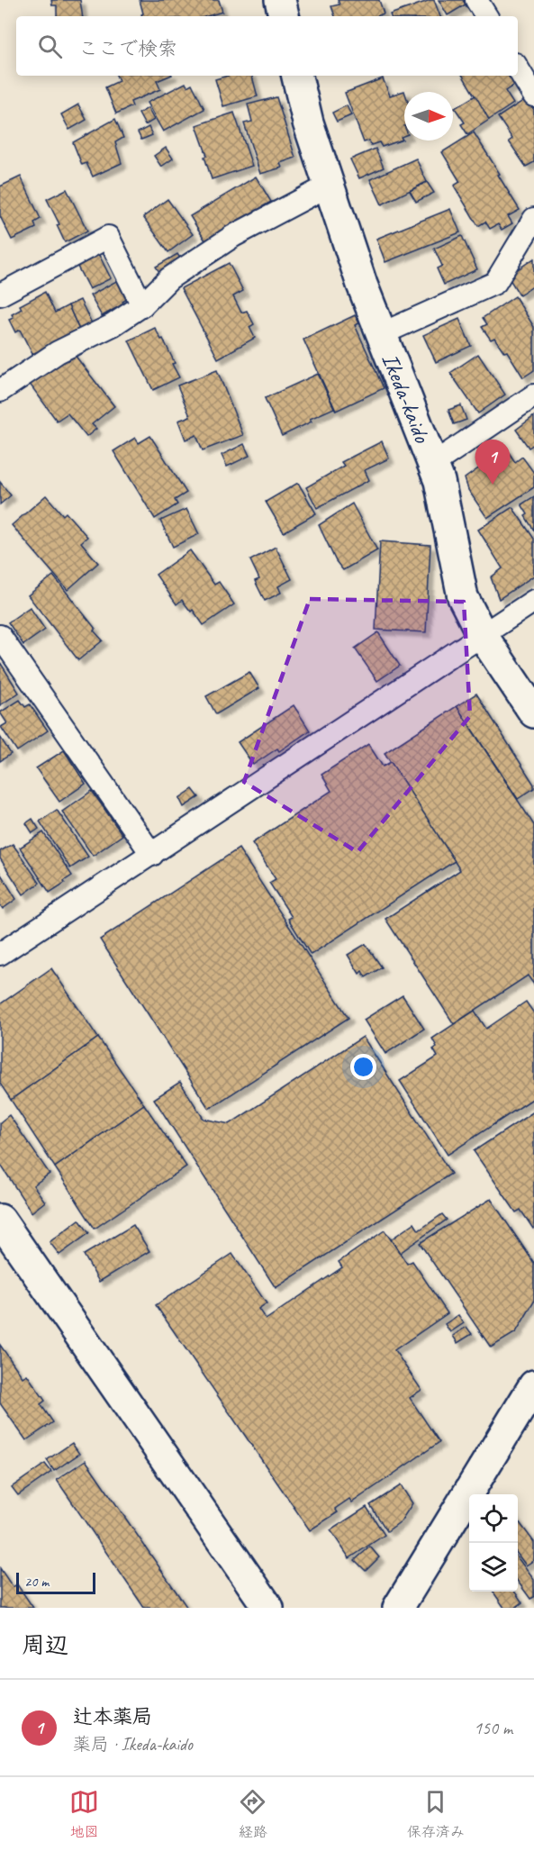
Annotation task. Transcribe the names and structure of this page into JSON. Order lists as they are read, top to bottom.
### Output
{
  "streets": {
    "street": ["Ikeda-kaido"]
  },
  "scale_bar": "20 m",
  "north": "right",
  "page": {
    "search": "ここで検索",
    "pins": "1",
    "scale": "20 m",
    "heading": "周辺",
    "list": [
      {
        "mark": "1",
        "name": "辻本薬局",
        "note": "薬局 · Ikeda-kaido",
        "value": "150 m"
      }
    ],
    "nav": ["地図", "経路", "保存済み"]
  }
}
